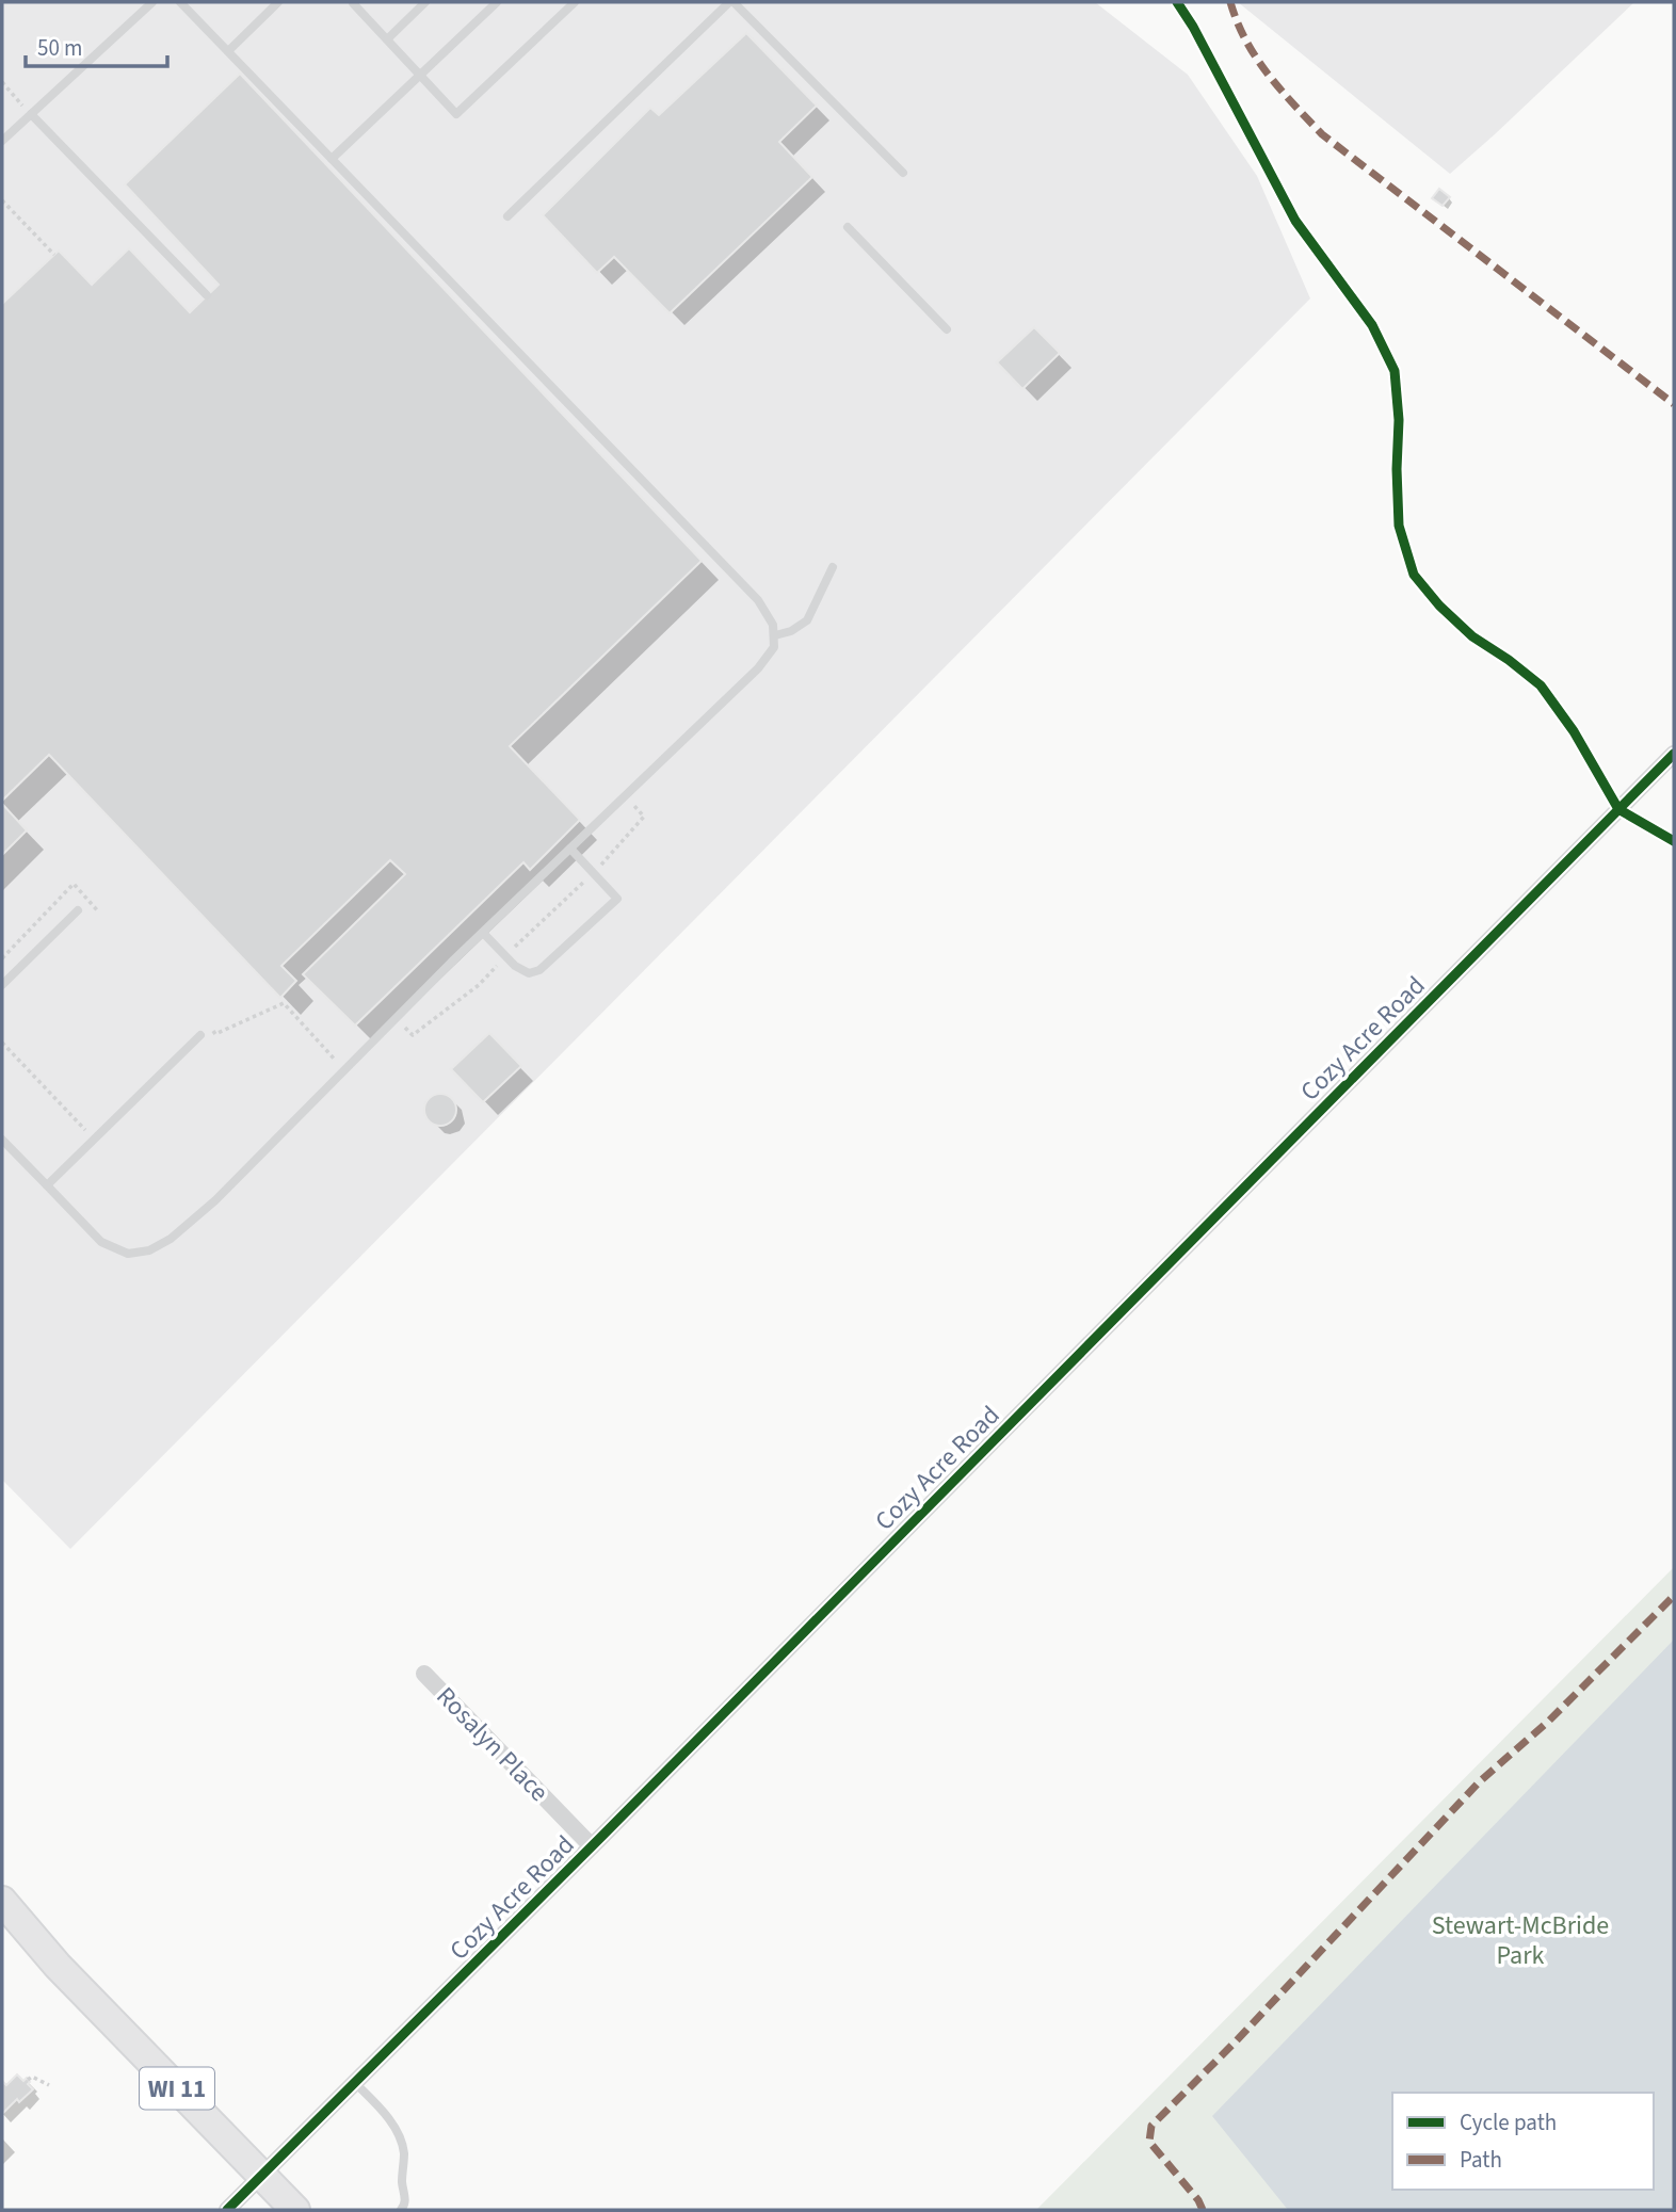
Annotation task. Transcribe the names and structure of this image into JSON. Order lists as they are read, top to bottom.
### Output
{
  "streets": {
    "main road": ["WI 11"],
    "street": ["Cozy Acre Road", "Rosalyn Place"]
  },
  "crossings": [
    ["Cozy Acre Road", "Rosalyn Place"],
    ["Cozy Acre Road", "WI 11"]
  ],
  "parks": ["Stewart-McBride Park"],
  "legend": ["Cycle path", "Path"],
  "scale_bar": "50 m"
}
